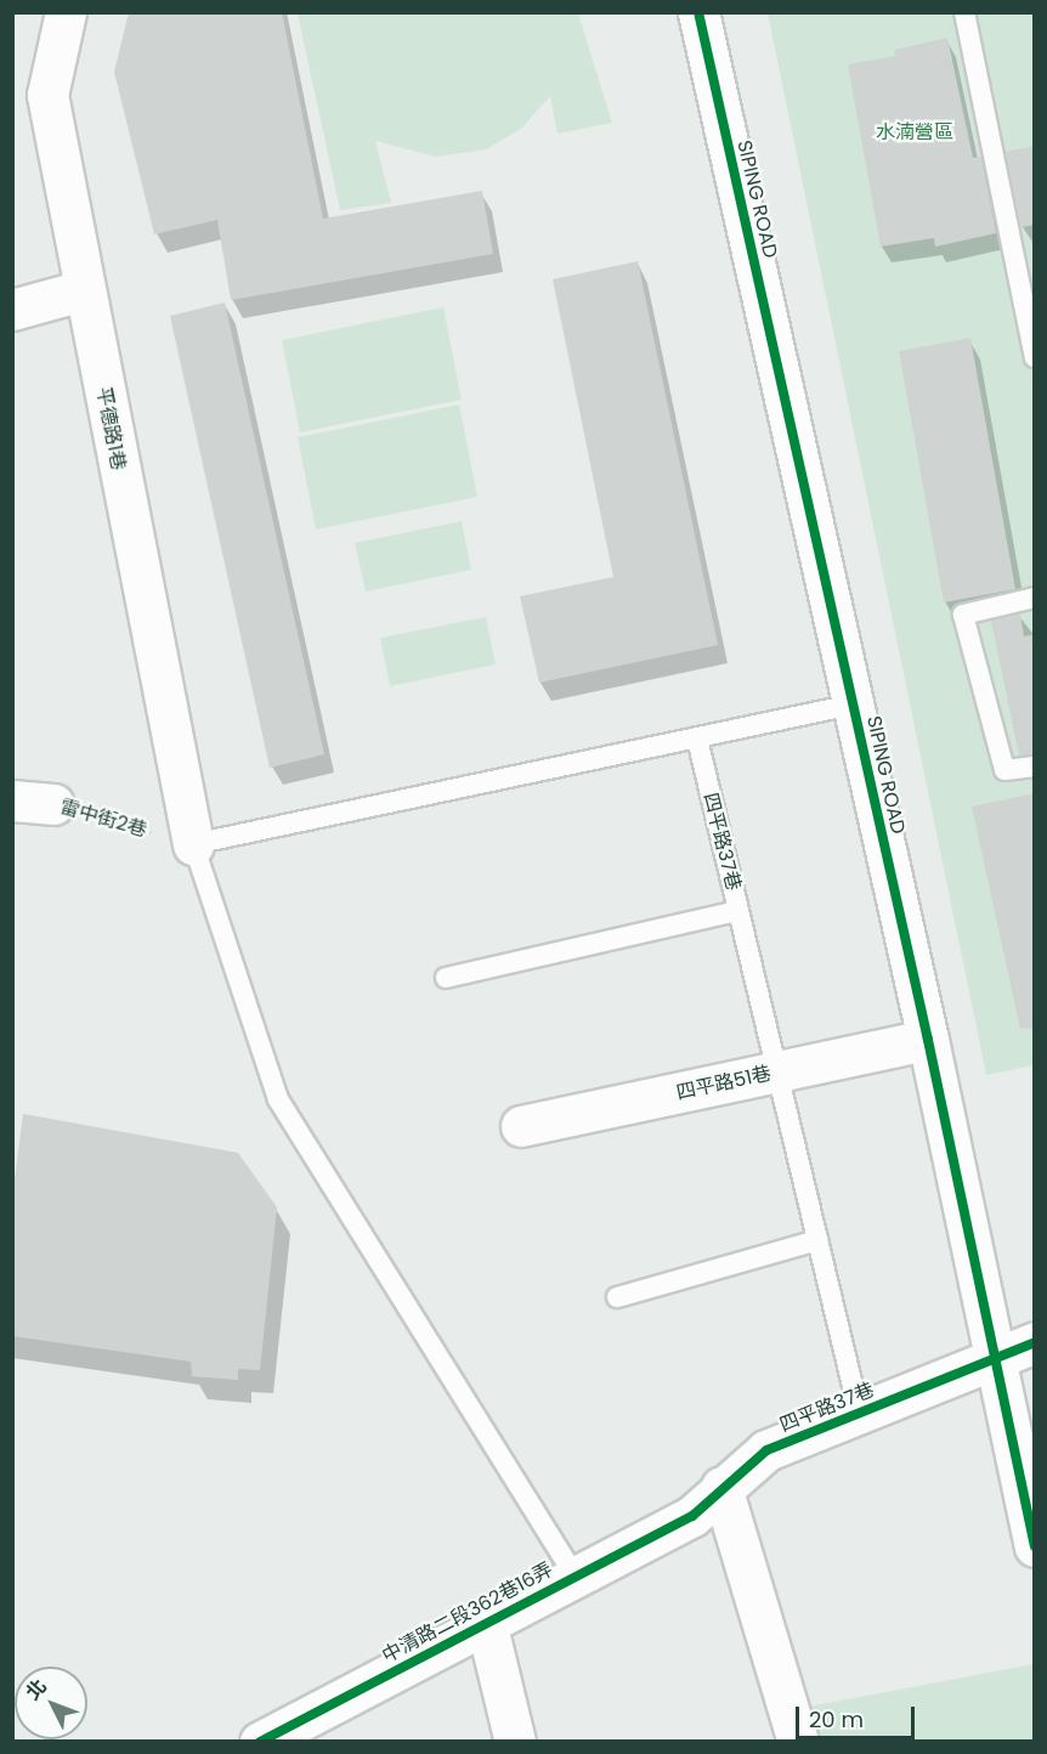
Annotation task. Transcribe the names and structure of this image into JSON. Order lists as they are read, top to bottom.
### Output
{
  "streets": {
    "street": [
      "SIPING ROAD",
      "平德路1巷",
      "雷中街2巷",
      "四平路37巷",
      "四平路51巷",
      "中清路二段362巷16弄"
    ]
  },
  "crossings": [
    ["SIPING ROAD", "四平路37巷"],
    ["SIPING ROAD", "四平路51巷"],
    ["平德路1巷", "雷中街2巷"],
    ["四平路37巷", "四平路51巷"],
    ["四平路37巷", "中清路二段362巷16弄"]
  ],
  "parks": ["水湳營區"],
  "scale_bar": "20 m",
  "north": "top left"
}
